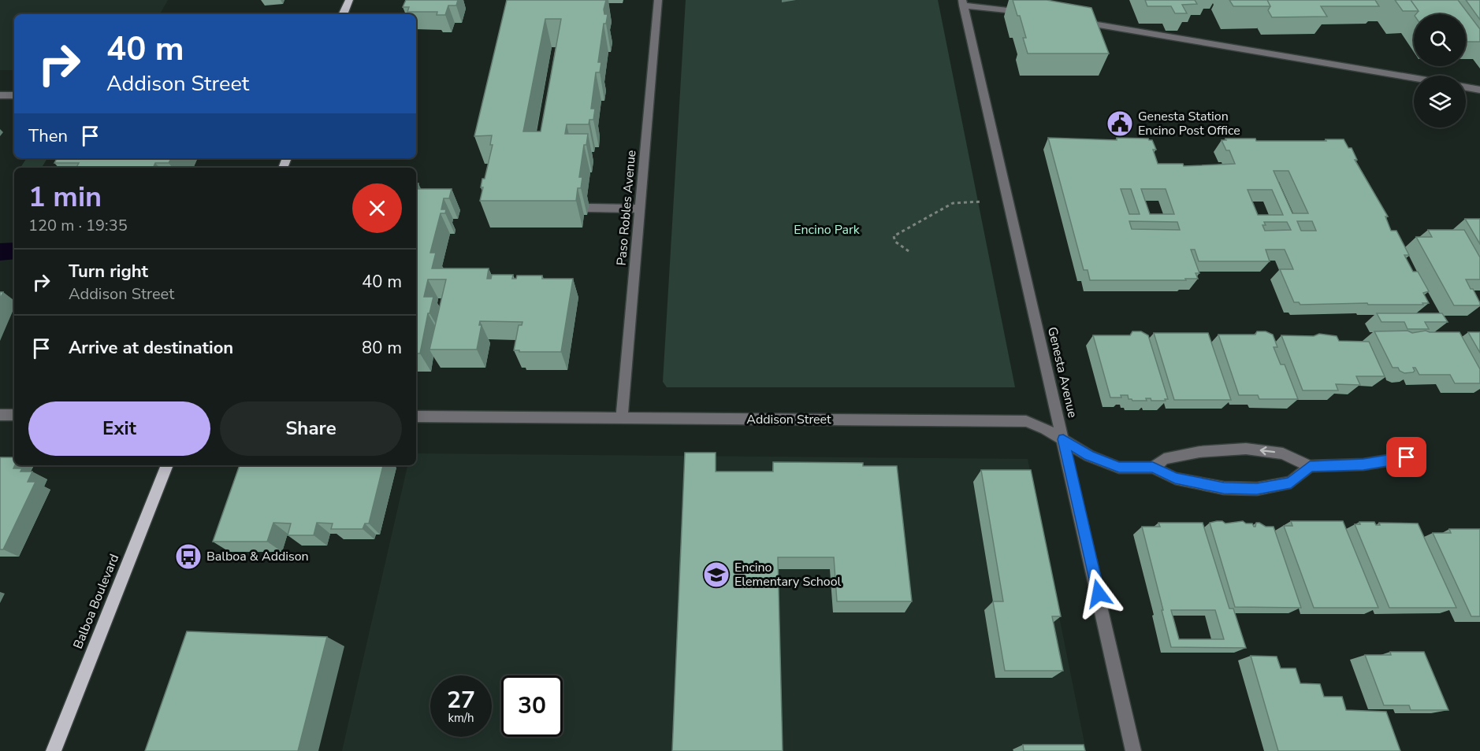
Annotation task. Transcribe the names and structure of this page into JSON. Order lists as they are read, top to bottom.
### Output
{
  "streets": {
    "main road": ["Balboa Boulevard"],
    "street": ["Paso Robles Avenue", "Genesta Avenue", "Addison Street"]
  },
  "crossings": [
    ["Paso Robles Avenue", "Addison Street"],
    ["Genesta Avenue", "Addison Street"]
  ],
  "parks": ["Encino Park"],
  "places": {
    "public building": ["Genesta Station Encino Post Office"],
    "bus stop": ["Balboa & Addison"],
    "school or university": ["Encino Elementary School"]
  },
  "page": {
    "turn": ["40 m", "Addison Street"],
    "then": "Then",
    "heading": ["1 min", "120 m · 19:35"],
    "list": [
      {
        "name": "Turn right",
        "note": "Addison Street",
        "value": "40 m"
      },
      {
        "name": "Arrive at destination",
        "value": "80 m"
      }
    ],
    "buttons": ["Exit", "Share"],
    "speed": "27 km/h",
    "limit": "30"
  }
}
